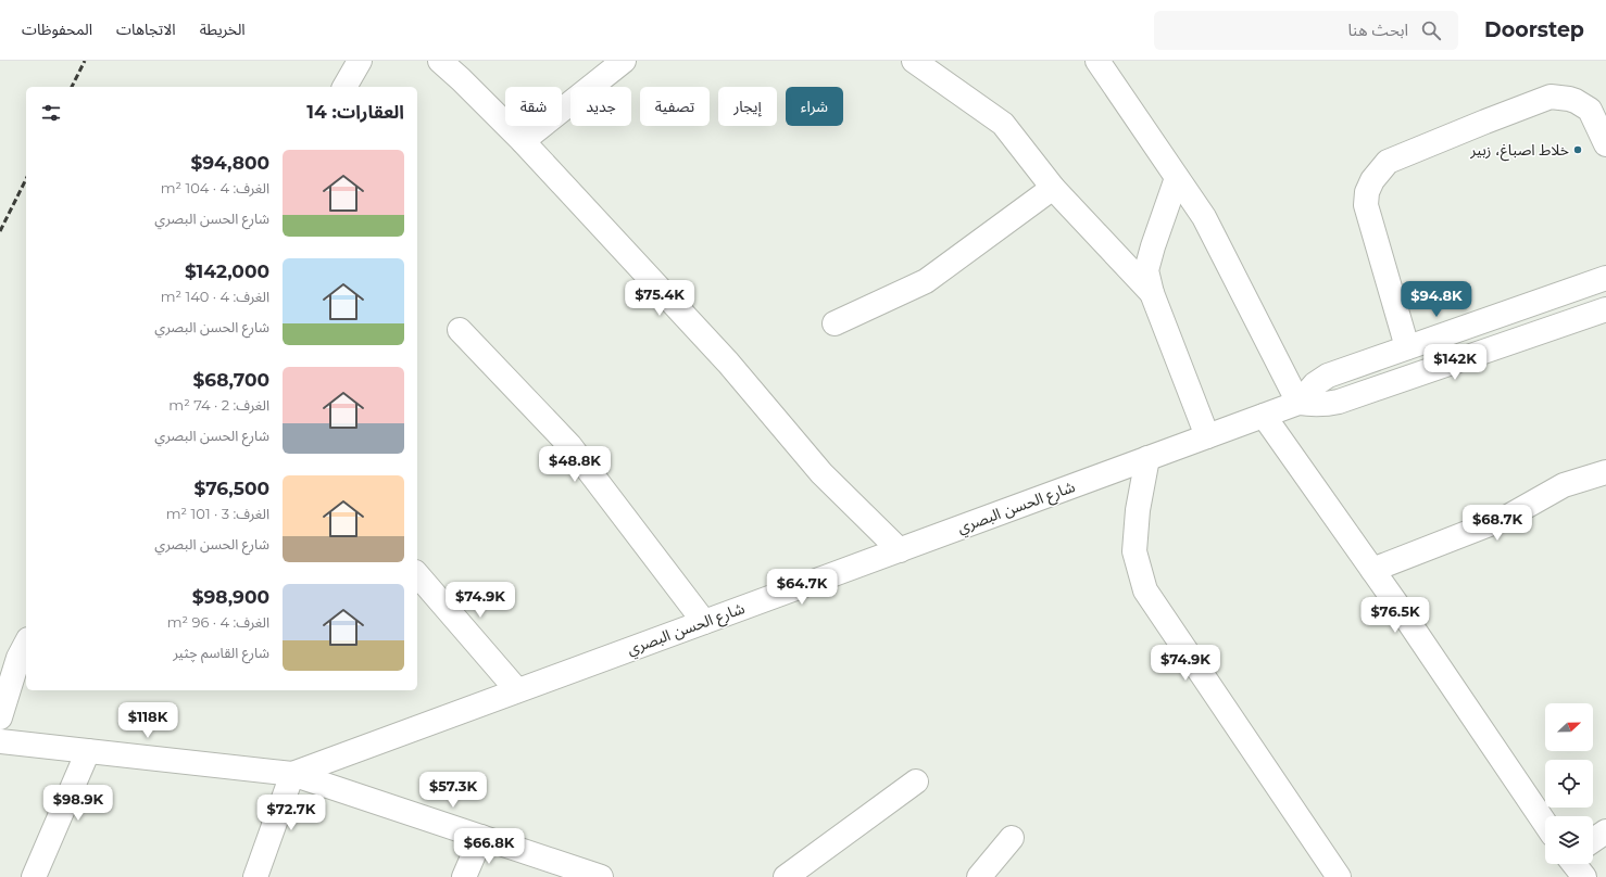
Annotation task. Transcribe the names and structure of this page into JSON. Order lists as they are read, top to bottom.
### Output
{
  "streets": {
    "street": ["شارع الحسن البصري"]
  },
  "places": ["خلاط اصباغ، زبير"],
  "north": "right",
  "page": {
    "header": "Doorstep",
    "search": "ابحث هنا",
    "nav": ["الخريطة", "الاتجاهات", "المحفوظات"],
    "chip": [
      "شراء",
      "إيجار",
      "تصفية",
      "جديد",
      "شقة"
    ],
    "heading": "العقارات: 14",
    "list": [
      {
        "name": "$94,800",
        "note": "الغرف: 4 · 104 m² · شارع الحسن البصري"
      },
      {
        "name": "$142,000",
        "note": "الغرف: 4 · 140 m² · شارع الحسن البصري"
      },
      {
        "name": "$68,700",
        "note": "الغرف: 2 · 74 m² · شارع الحسن البصري"
      },
      {
        "name": "$76,500",
        "note": "الغرف: 3 · 101 m² · شارع الحسن البصري"
      },
      {
        "name": "$98,900",
        "note": "الغرف: 4 · 96 m² · شارع القاسم چثير"
      }
    ],
    "price": [
      "$75.4K",
      "$94.8K",
      "$142K",
      "$48.8K",
      "$68.7K",
      "$64.7K",
      "$74.9K",
      "$76.5K",
      "$74.9K",
      "$118K",
      "$57.3K",
      "$98.9K",
      "$72.7K",
      "$66.8K"
    ]
  }
}
